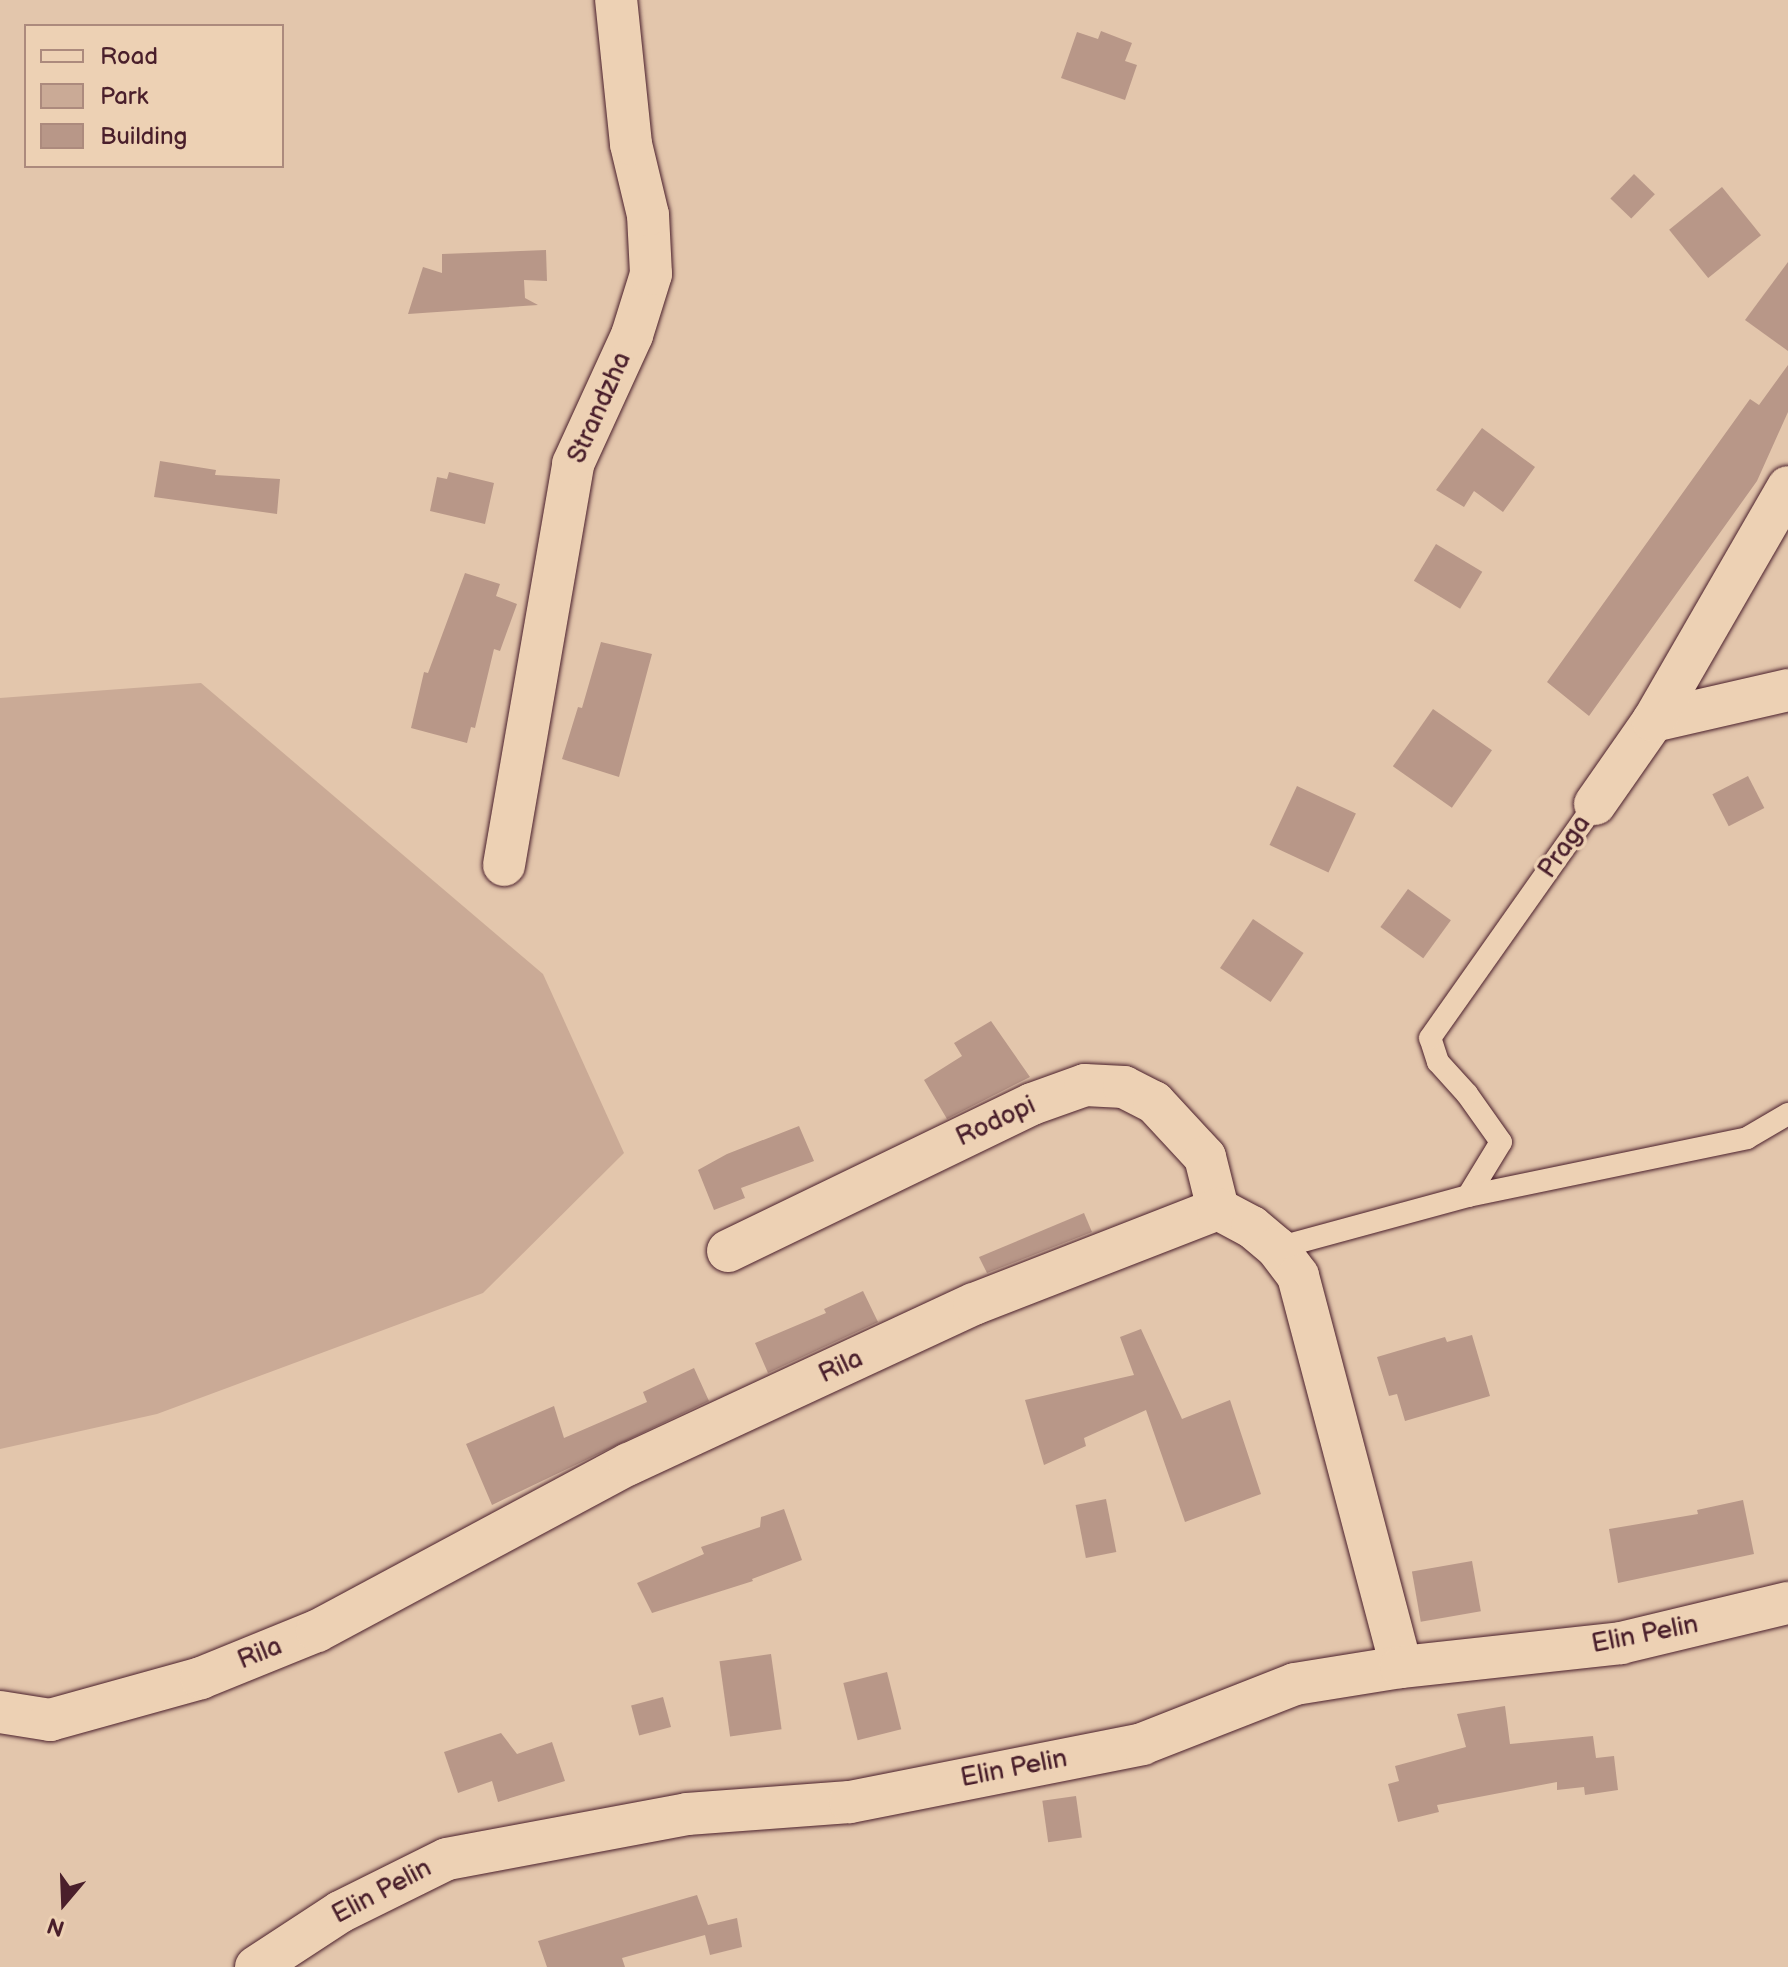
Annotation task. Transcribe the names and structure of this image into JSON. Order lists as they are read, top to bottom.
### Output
{
  "streets": {
    "street": [
      "Strandzha",
      "Praga",
      "Rodopi",
      "Rila",
      "Elin Pelin"
    ]
  },
  "crossings": [
    ["Rodopi", "Rila"]
  ],
  "legend": ["Road", "Park", "Building"],
  "north": "bottom"
}
